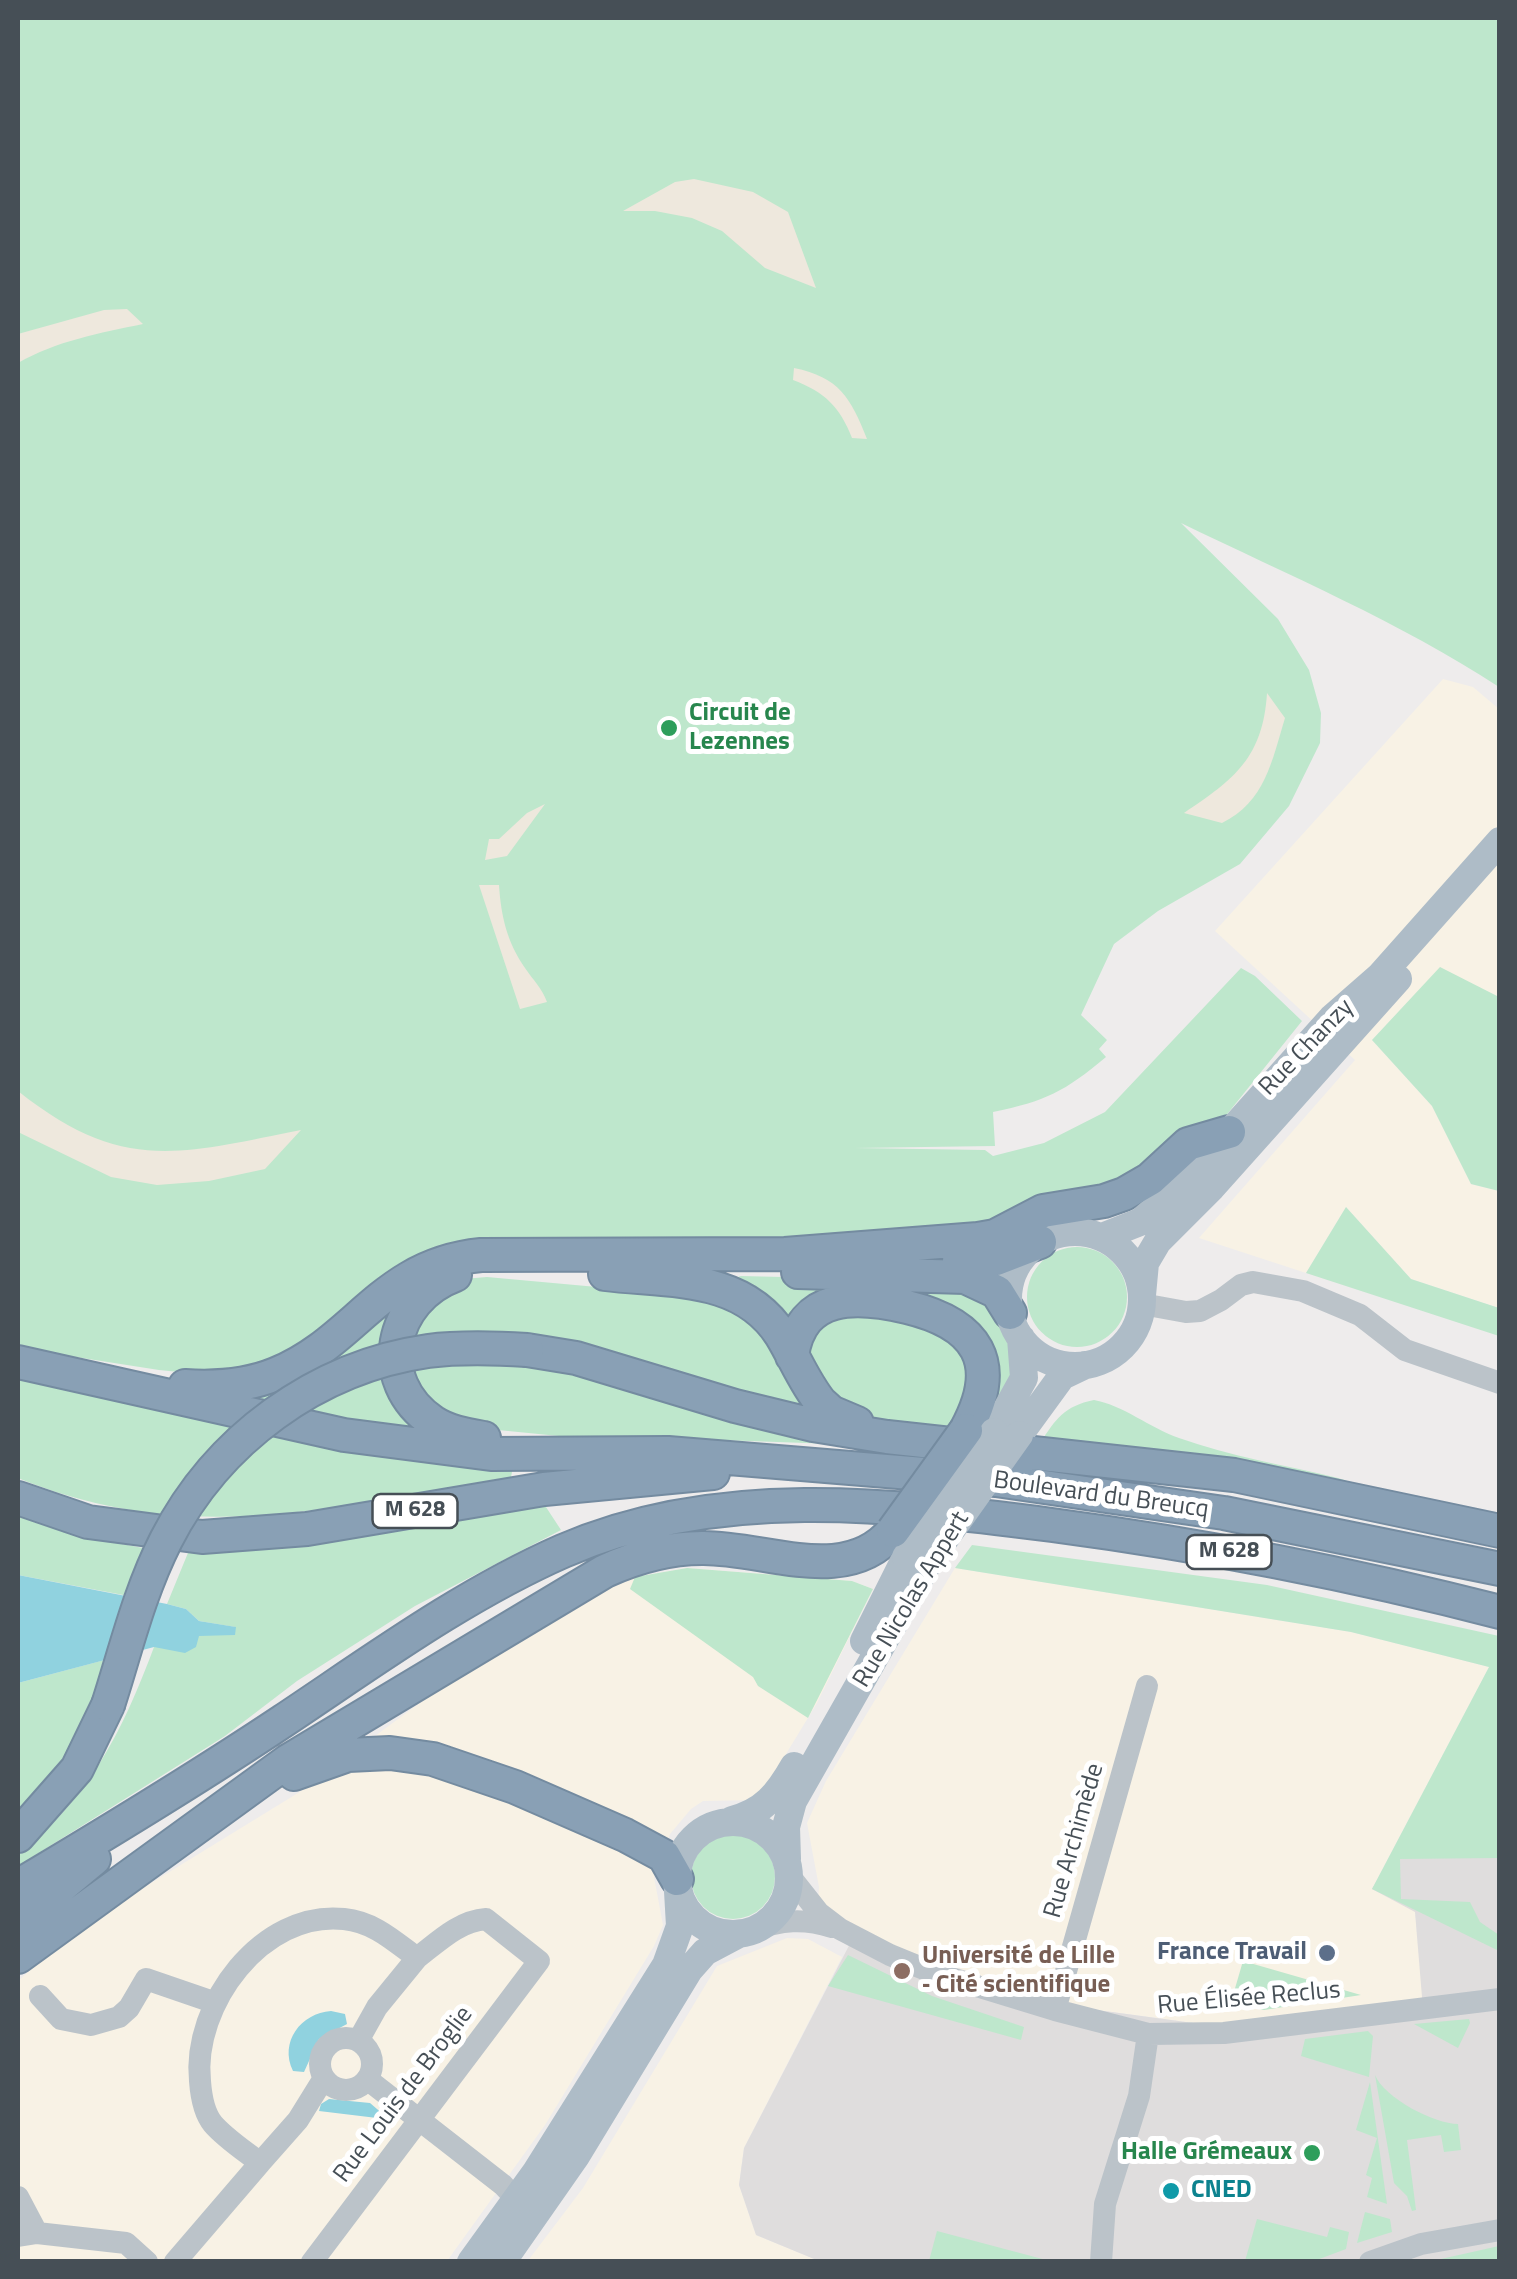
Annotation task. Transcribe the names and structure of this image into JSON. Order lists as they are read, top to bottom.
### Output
{
  "streets": {
    "highway": ["Boulevard du Breucq", "M 628"],
    "main road": ["Rue Chanzy", "Rue Nicolas Appert"],
    "street": ["Rue Archimède", "Rue Élisée Reclus", "Rue Louis de Broglie"]
  },
  "crossings": [
    ["Rue Chanzy", "M 628"],
    ["Rue Chanzy", "Rue Nicolas Appert"],
    ["Boulevard du Breucq", "M 628"],
    ["M 628", "Rue Nicolas Appert"],
    ["Rue Nicolas Appert", "Rue Élisée Reclus"],
    ["Rue Archimède", "Rue Élisée Reclus"]
  ],
  "places": [
    "Circuit de Lezennes",
    "France Travail",
    "Université de Lille ‐ Cité scientifique",
    "Halle Grémeaux",
    "CNED"
  ]
}
